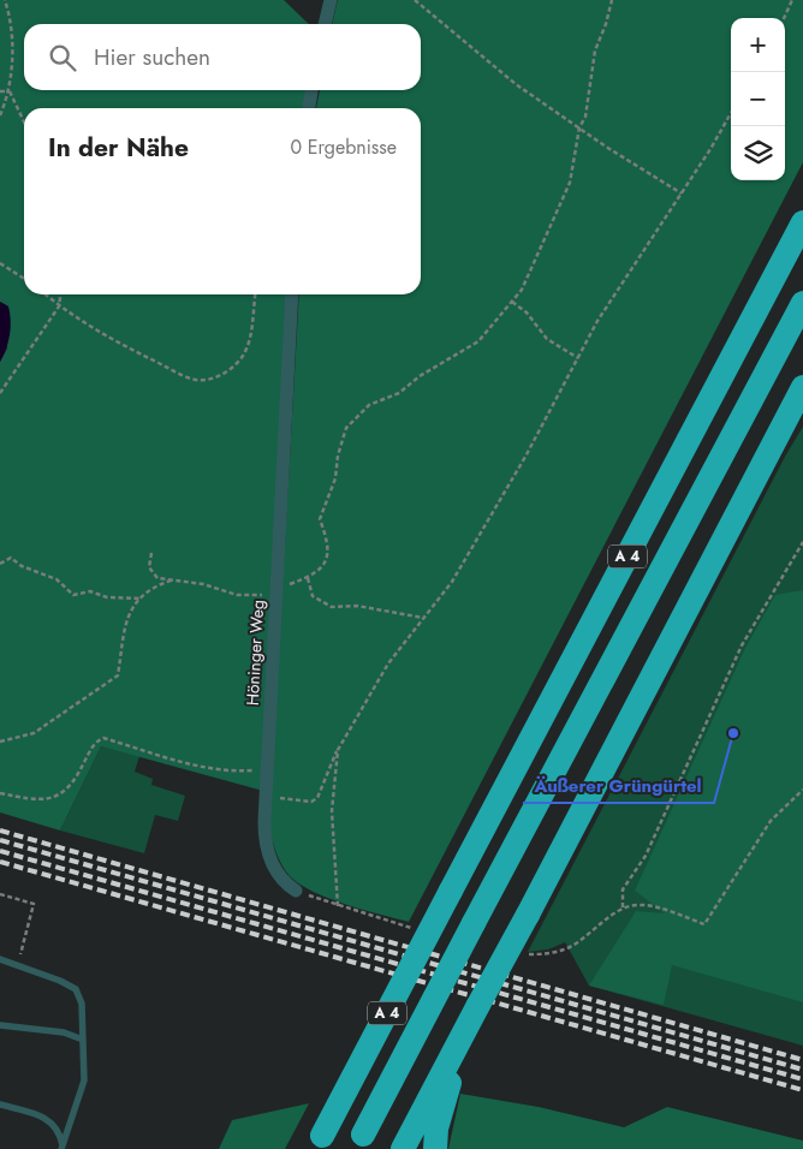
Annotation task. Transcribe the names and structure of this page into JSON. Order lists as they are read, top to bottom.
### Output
{
  "streets": {
    "highway": ["A 4"],
    "street": ["Höninger Weg"]
  },
  "places": ["Äußerer Grüngürtel"],
  "page": {
    "map_buttons": ["+", "−"],
    "search": "Hier suchen",
    "heading": ["In der Nähe", "0 Ergebnisse"]
  }
}
